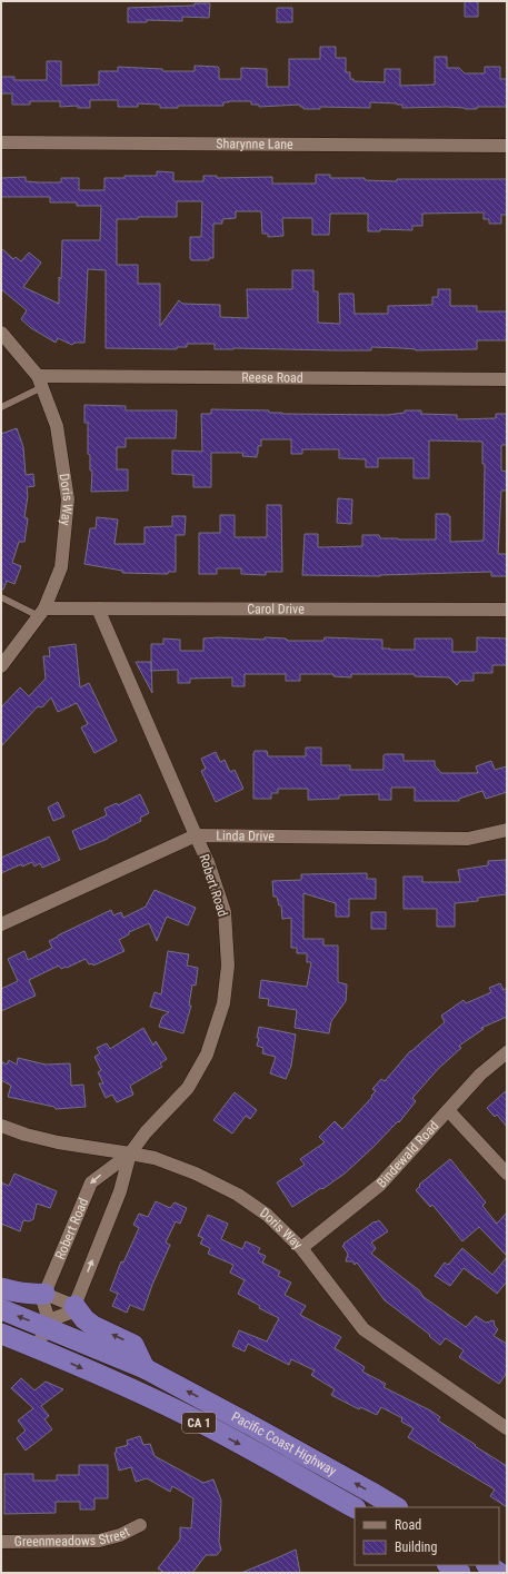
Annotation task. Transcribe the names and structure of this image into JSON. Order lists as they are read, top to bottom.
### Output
{
  "streets": {
    "highway": ["CA 1", "Pacific Coast Highway"],
    "street": [
      "Sharynne Lane",
      "Reese Road",
      "Doris Way",
      "Carol Drive",
      "Linda Drive",
      "Robert Road",
      "Bindewald Road",
      "Greenmeadows Street"
    ]
  },
  "crossings": [
    ["Reese Road", "Doris Way"],
    ["Doris Way", "Carol Drive"],
    ["Doris Way", "Robert Road"],
    ["Doris Way", "Bindewald Road"],
    ["Carol Drive", "Robert Road"],
    ["Linda Drive", "Robert Road"],
    ["CA 1", "Pacific Coast Highway"]
  ],
  "legend": ["Road", "Building"]
}
